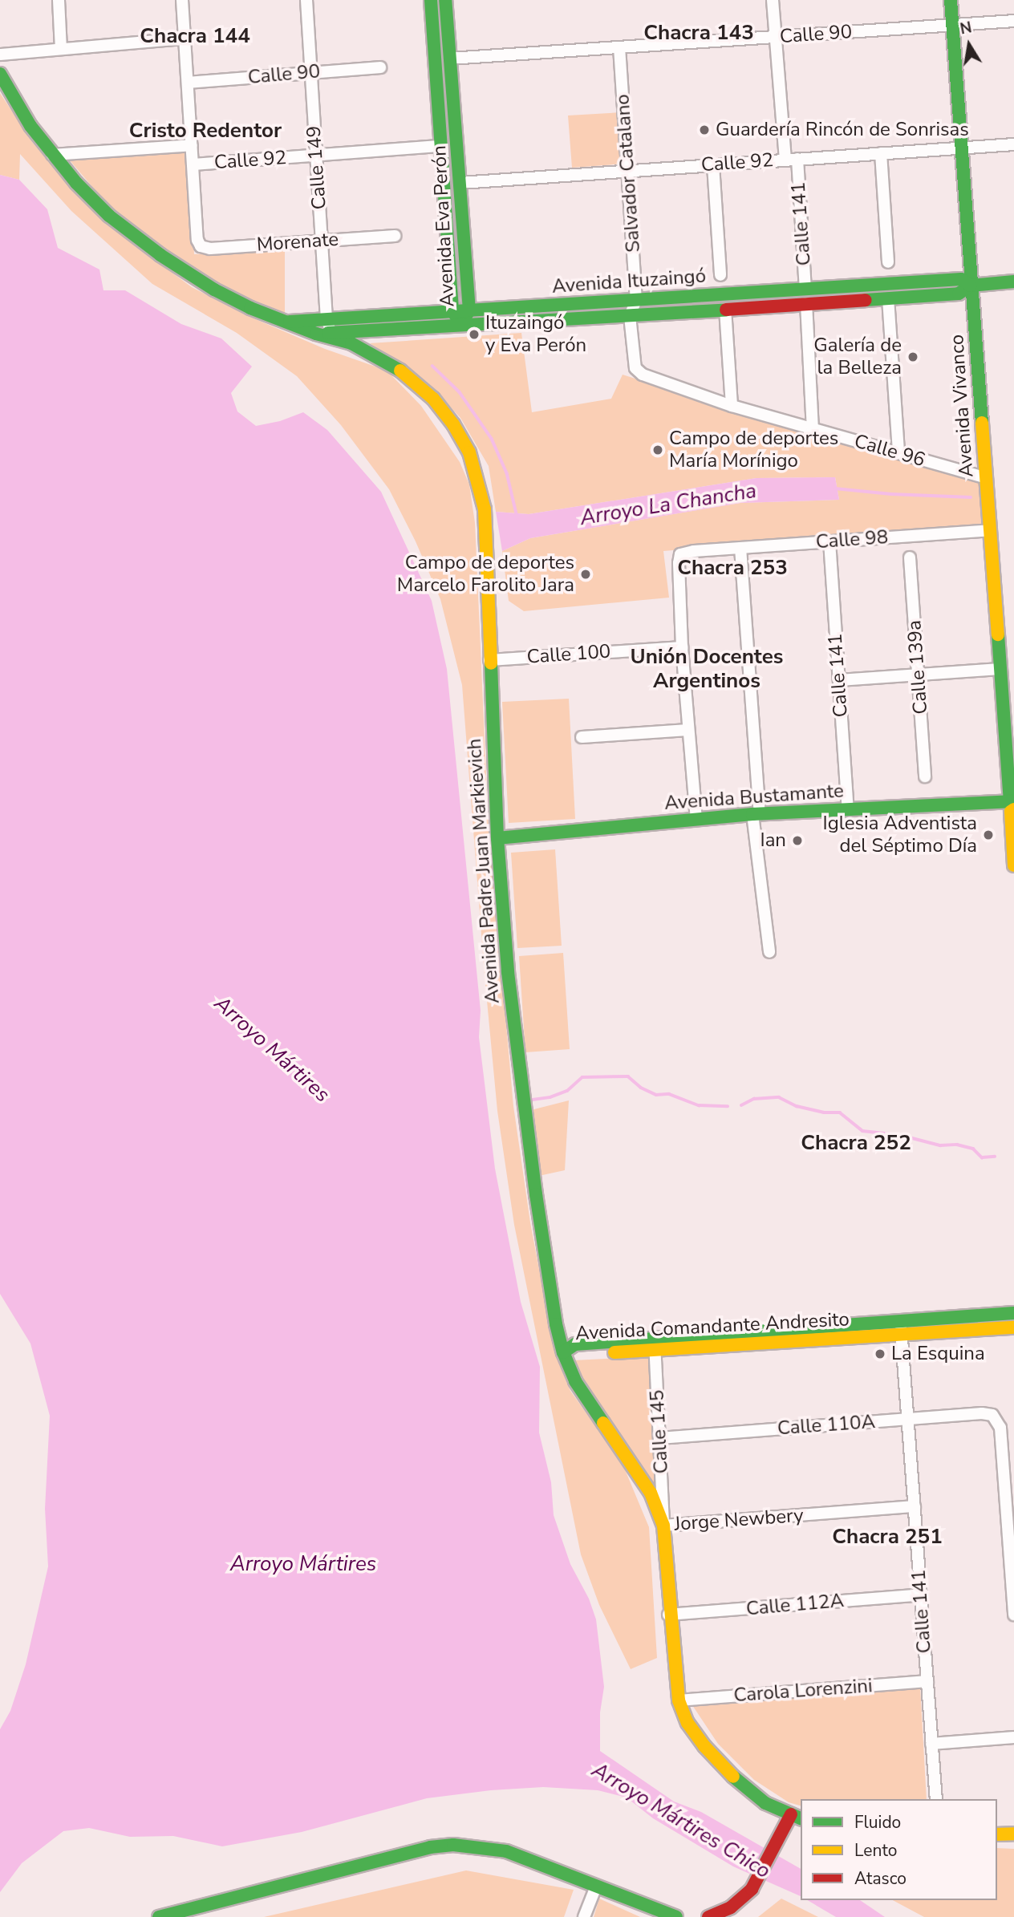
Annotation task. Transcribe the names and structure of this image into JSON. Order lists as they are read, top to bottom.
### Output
{
  "streets": {
    "main road": [
      "Avenida Eva Perón",
      "Avenida Ituzaingó",
      "Avenida Vivanco",
      "Avenida Bustamante",
      "Avenida Padre Juan Markievich",
      "Avenida Comandante Andresito"
    ],
    "street": [
      "Calle 90",
      "Calle 92",
      "Calle 149",
      "Salvador Catalano",
      "Calle 141",
      "Morenate",
      "Calle 96",
      "Calle 98",
      "Calle 100",
      "Calle 139a",
      "Calle 110A",
      "Calle 145",
      "Jorge Newbery",
      "Calle 112A",
      "Carola Lorenzini"
    ]
  },
  "crossings": [
    ["Calle 90", "Calle 149"],
    ["Calle 90", "Salvador Catalano"],
    ["Calle 90", "Calle 141"],
    ["Calle 90", "Avenida Eva Perón"],
    ["Calle 90", "Avenida Vivanco"],
    ["Calle 92", "Calle 149"],
    ["Calle 92", "Salvador Catalano"],
    ["Calle 92", "Calle 141"],
    ["Calle 92", "Avenida Eva Perón"],
    ["Calle 92", "Morenate"],
    ["Calle 92", "Avenida Vivanco"],
    ["Calle 92", "Avenida Padre Juan Markievich"],
    ["Calle 149", "Morenate"],
    ["Calle 149", "Avenida Ituzaingó"],
    ["Salvador Catalano", "Avenida Ituzaingó"],
    ["Calle 141", "Avenida Ituzaingó"],
    ["Calle 141", "Calle 98"],
    ["Calle 141", "Avenida Bustamante"],
    ["Calle 141", "Avenida Comandante Andresito"],
    ["Calle 141", "Calle 110A"],
    ["Calle 141", "Jorge Newbery"],
    ["Calle 141", "Calle 112A"],
    ["Calle 141", "Carola Lorenzini"],
    ["Avenida Eva Perón", "Avenida Ituzaingó"],
    ["Avenida Ituzaingó", "Avenida Vivanco"],
    ["Avenida Ituzaingó", "Calle 96"],
    ["Avenida Ituzaingó", "Avenida Padre Juan Markievich"],
    ["Avenida Vivanco", "Calle 96"],
    ["Avenida Vivanco", "Calle 98"],
    ["Avenida Vivanco", "Avenida Bustamante"],
    ["Calle 98", "Calle 100"],
    ["Calle 100", "Avenida Padre Juan Markievich"],
    ["Avenida Bustamante", "Avenida Padre Juan Markievich"],
    ["Avenida Padre Juan Markievich", "Avenida Comandante Andresito"],
    ["Avenida Padre Juan Markievich", "Calle 145"],
    ["Avenida Padre Juan Markievich", "Jorge Newbery"],
    ["Avenida Padre Juan Markievich", "Calle 112A"],
    ["Avenida Padre Juan Markievich", "Carola Lorenzini"],
    ["Avenida Comandante Andresito", "Calle 145"],
    ["Calle 110A", "Calle 145"],
    ["Calle 145", "Jorge Newbery"]
  ],
  "districts": [
    "Chacra 143",
    "Chacra 144",
    "Cristo Redentor",
    "Chacra 253",
    "Unión Docentes Argentinos",
    "Chacra 252",
    "Chacra 251"
  ],
  "water": ["Arroyo La Chancha", "Arroyo Mártires", "Arroyo Mártires Chico"],
  "places": [
    "Guardería Rincón de Sonrisas",
    "Ituzaingó y Eva Perón",
    "Galería de la Belleza",
    "Campo de deportes María Morínigo",
    "Campo de deportes Marcelo Farolito Jara",
    "Iglesia Adventista del Séptimo Día",
    "Ian",
    "La Esquina"
  ],
  "legend": ["Fluido", "Lento", "Atasco"],
  "north": "top"
}
